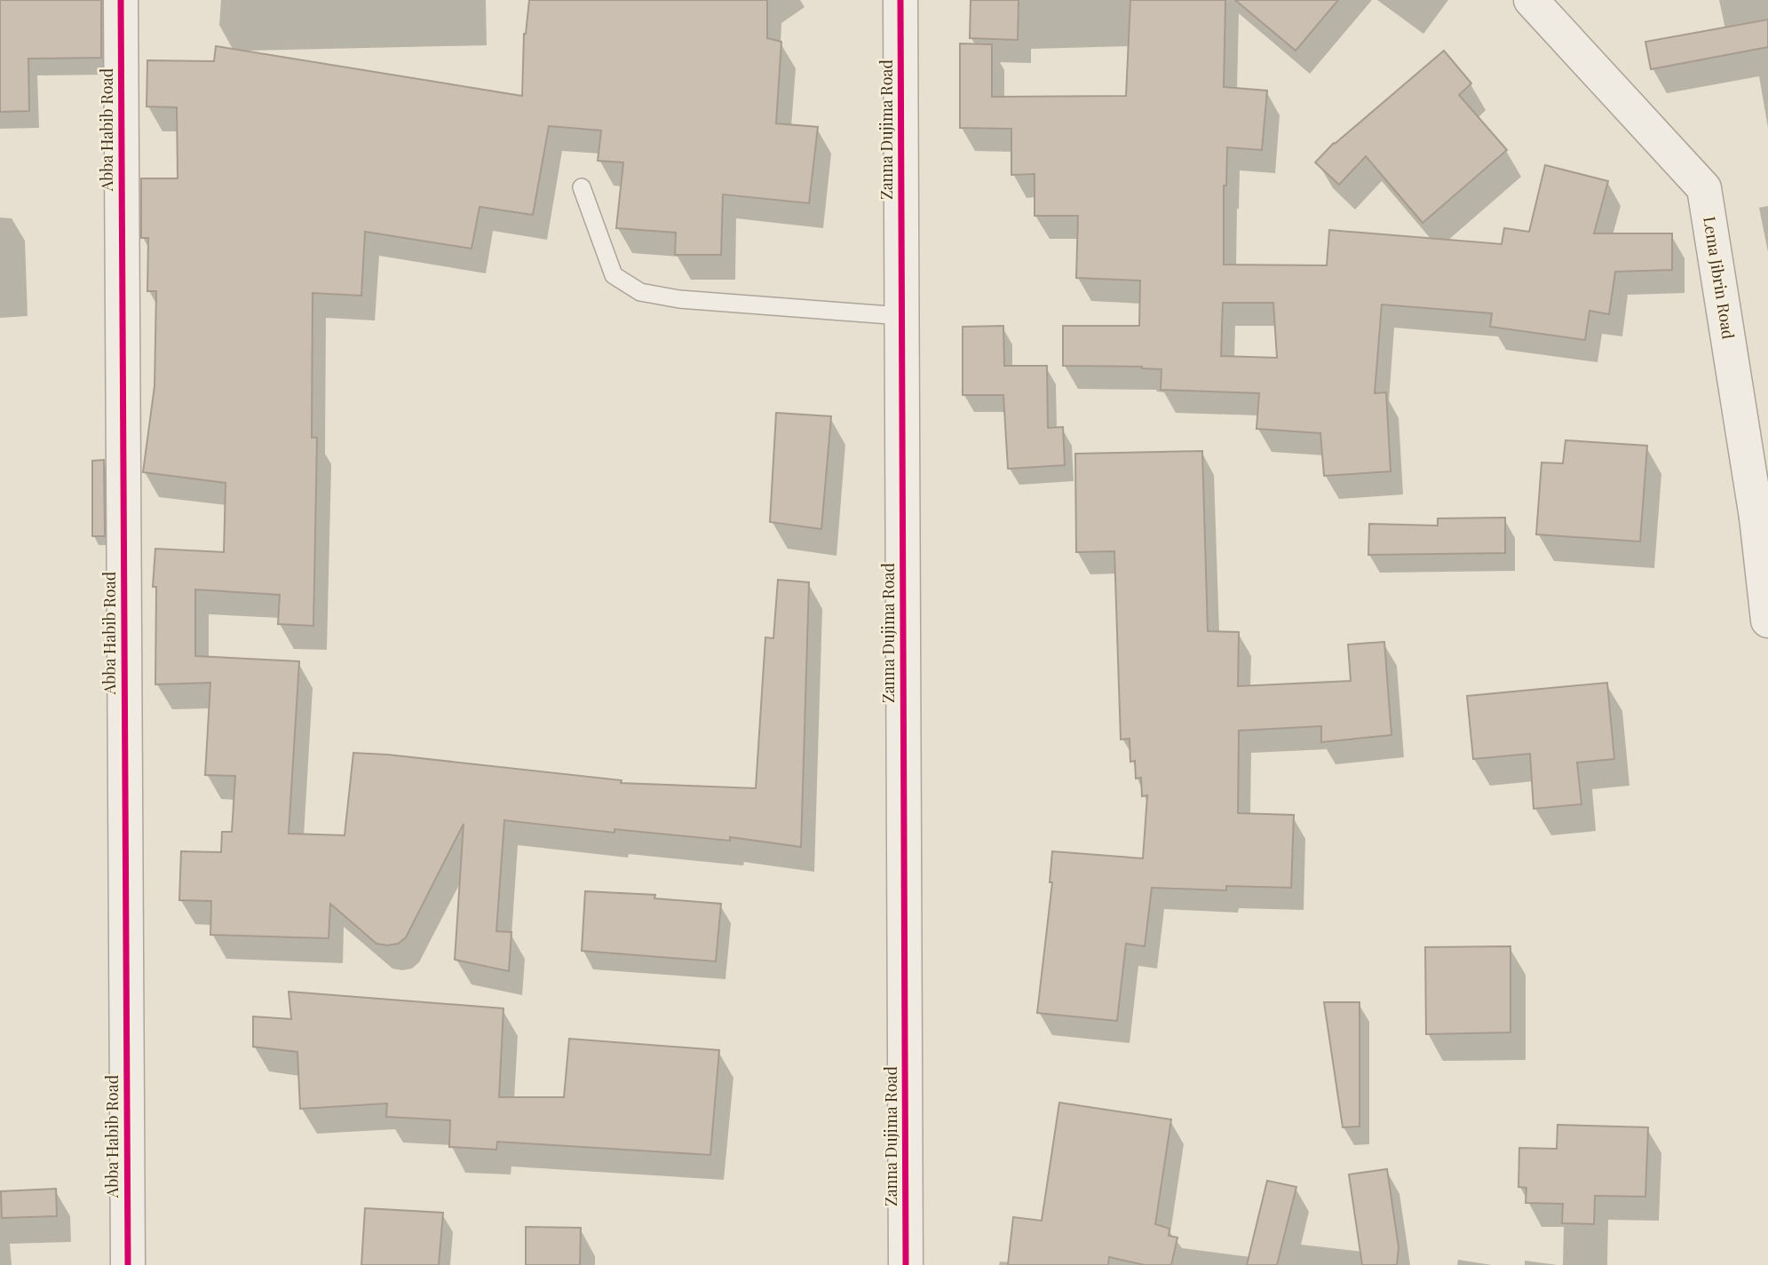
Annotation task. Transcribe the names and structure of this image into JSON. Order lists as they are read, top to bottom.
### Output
{
  "streets": {
    "street": ["Abba Habib Road", "Zanna Dujima Road", "Lema Jibrin Road"]
  }
}
